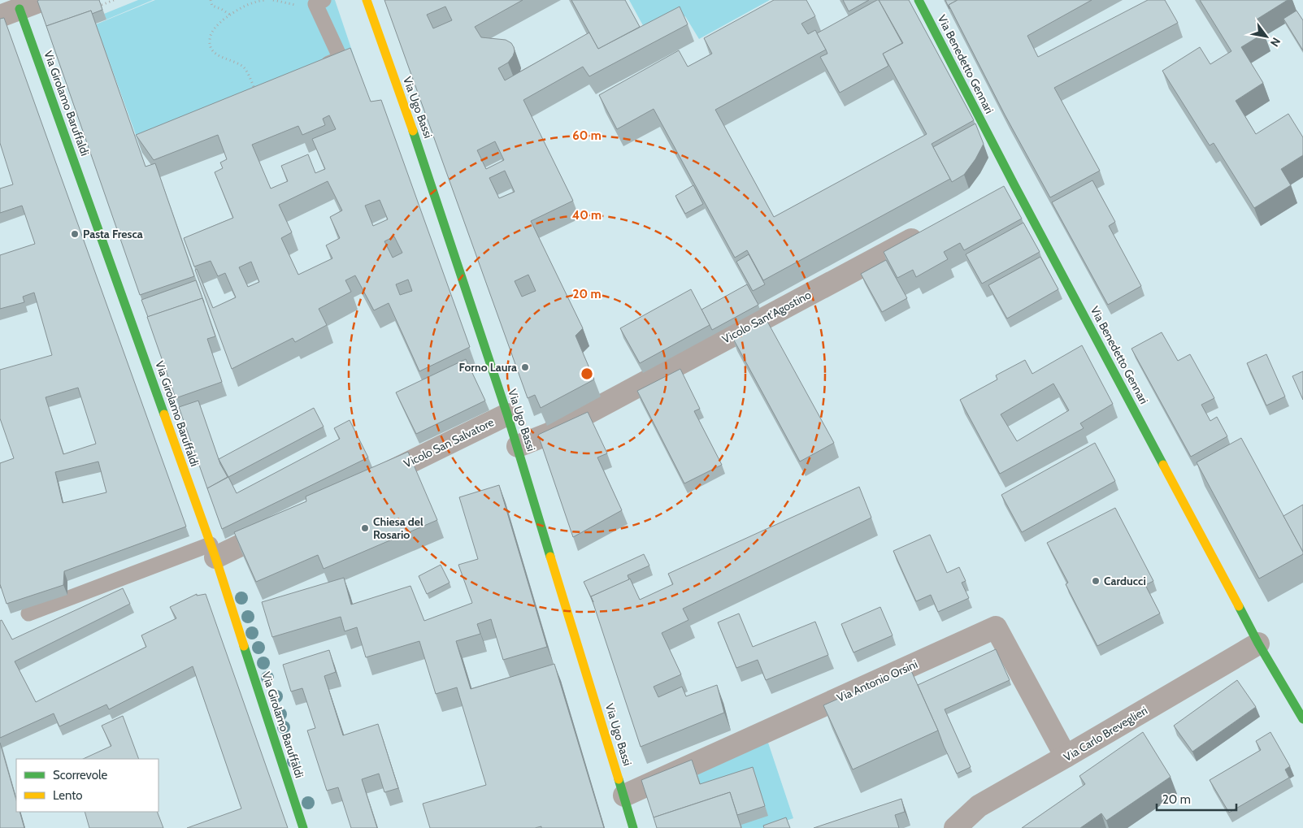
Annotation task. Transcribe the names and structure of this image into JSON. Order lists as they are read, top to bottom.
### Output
{
  "streets": {
    "street": [
      "Via Benedetto Gennari",
      "Via Girolamo Baruffaldi",
      "Via Ugo Bassi",
      "Vicolo Sant'Agostino",
      "Vicolo San Salvatore",
      "Via Antonio Orsini",
      "Via Carlo Breveglieri"
    ]
  },
  "crossings": [
    ["Via Benedetto Gennari", "Via Carlo Breveglieri"],
    ["Via Ugo Bassi", "Vicolo Sant'Agostino"],
    ["Via Ugo Bassi", "Vicolo San Salvatore"],
    ["Via Ugo Bassi", "Via Antonio Orsini"],
    ["Via Antonio Orsini", "Via Carlo Breveglieri"]
  ],
  "places": [
    "Pasta Fresca",
    "Forno Laura",
    "Chiesa del Rosario",
    "Carducci"
  ],
  "legend": ["Scorrevole", "Lento"],
  "scale_bar": "20 m",
  "north": "bottom right",
  "rings": ["60 m", "40 m", "20 m"]
}
